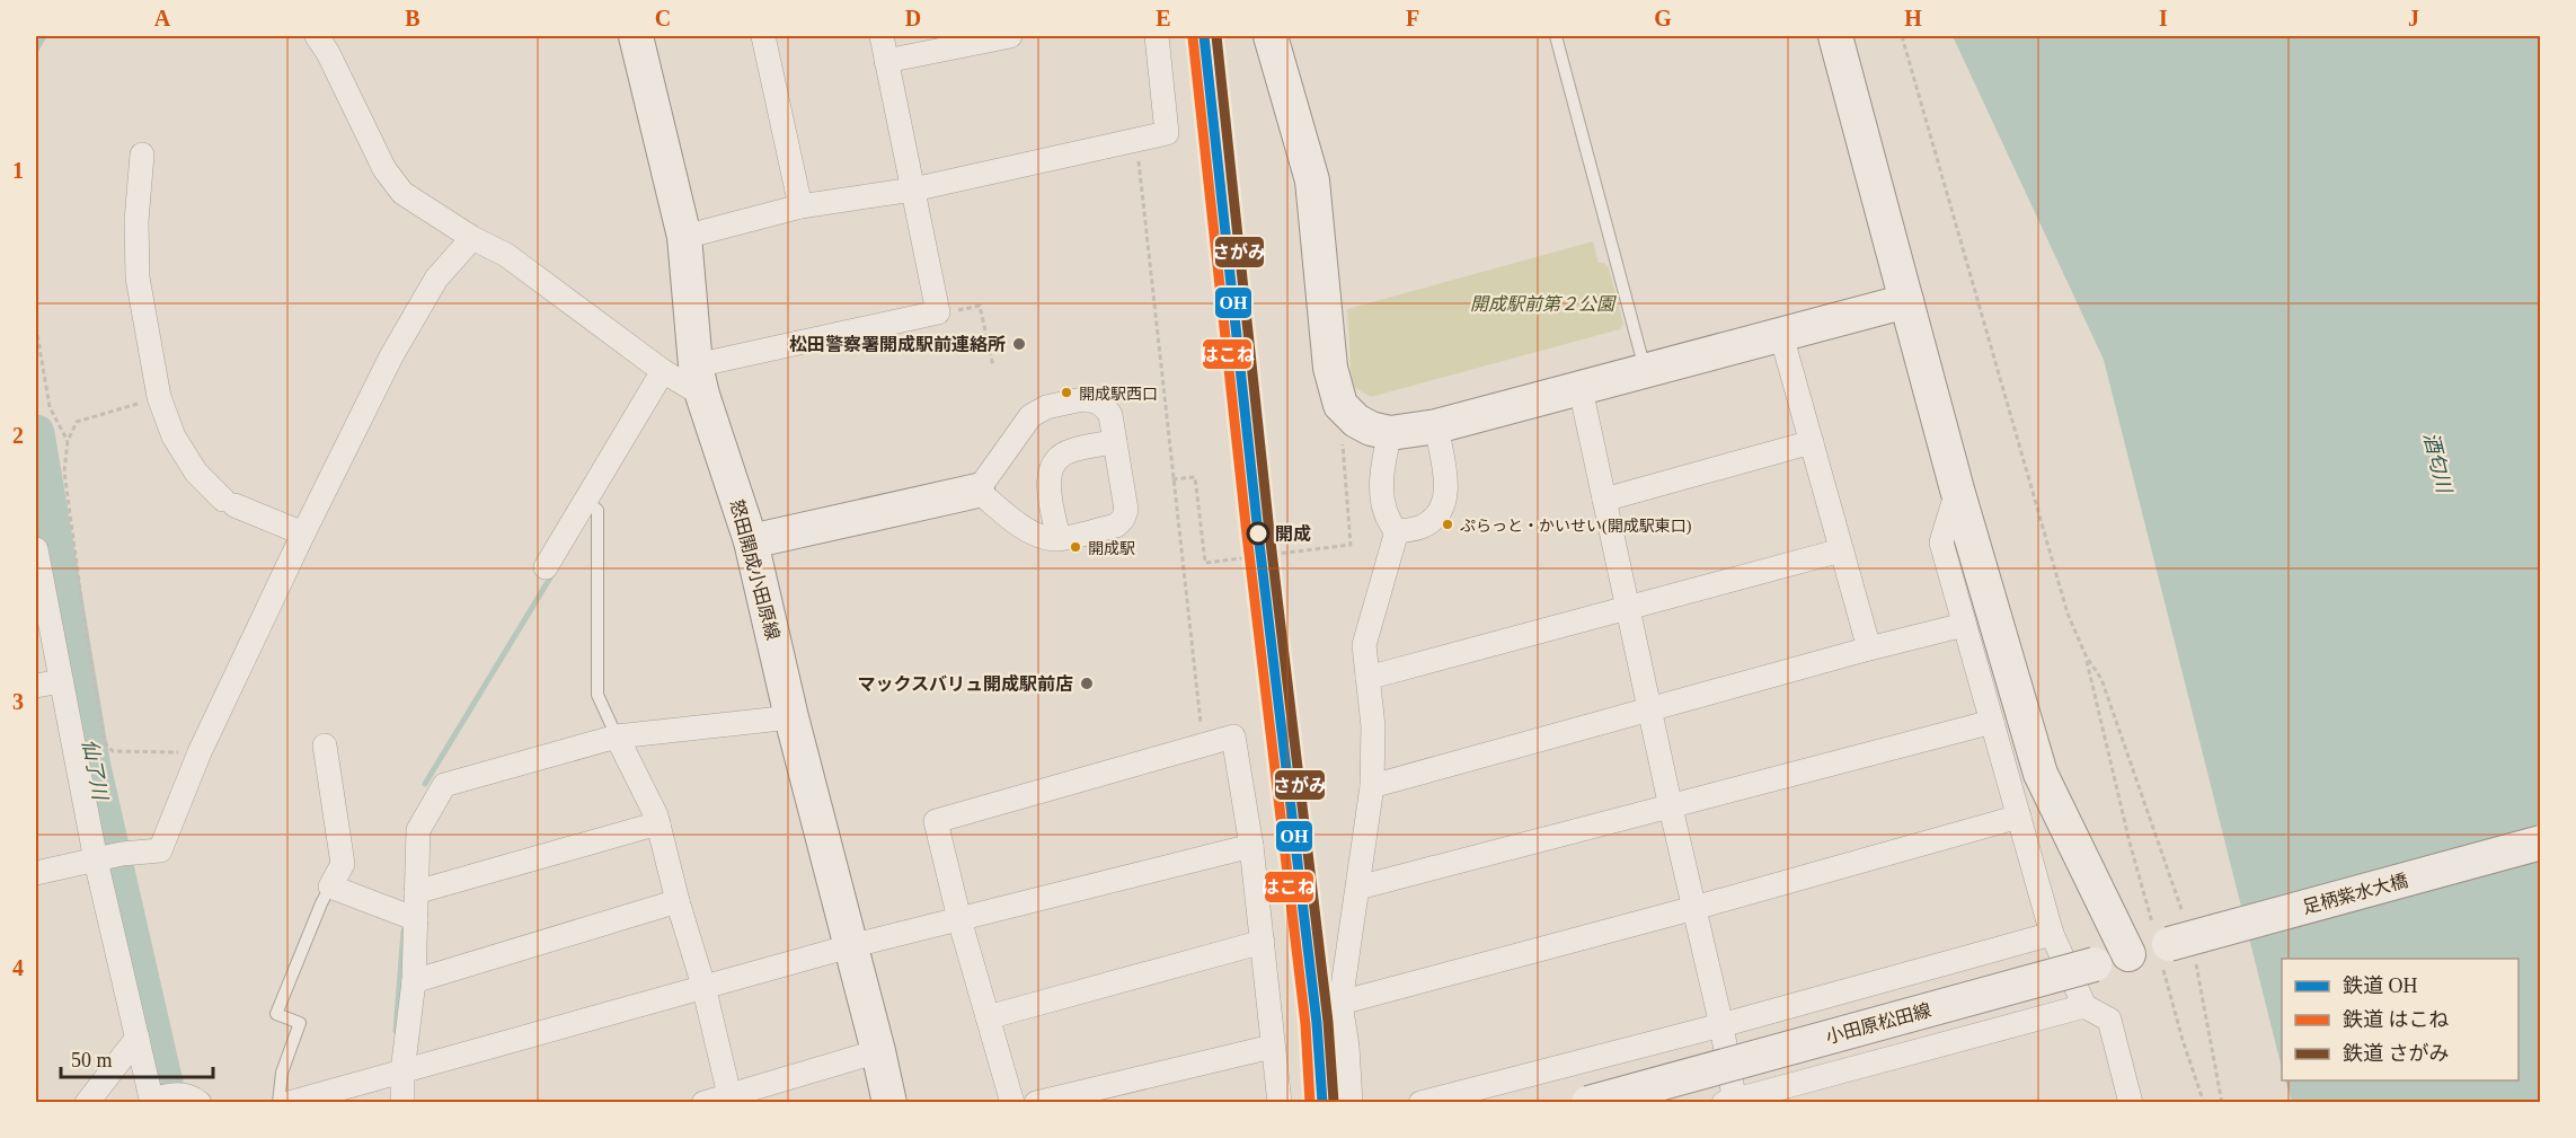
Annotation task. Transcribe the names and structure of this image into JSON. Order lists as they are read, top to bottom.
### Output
{
  "streets": {
    "street": ["怒田開成小田原線", "足柄紫水大橋", "小田原松田線"]
  },
  "crossings": [
    ["足柄紫水大橋", "小田原松田線"]
  ],
  "water": ["酒匂川", "仙了川"],
  "parks": ["開成駅前第２公園"],
  "places": [
    "松田警察署開成駅前連絡所",
    "開成駅西口",
    "ぷらっと・かいせい(開成駅東口)",
    "開成",
    "開成駅",
    "マックスバリュ開成駅前店"
  ],
  "lines": ["rail line OH", "rail line さがみ", "rail line はこね"],
  "legend": ["鉄道 OH", "鉄道 はこね", "鉄道 さがみ"],
  "scale_bar": "50 m",
  "grid": {
    "columns": [
      "A",
      "B",
      "C",
      "D",
      "E",
      "F",
      "G",
      "H",
      "I",
      "J"
    ],
    "rows": [
      "1",
      "2",
      "3",
      "4"
    ]
  }
}
